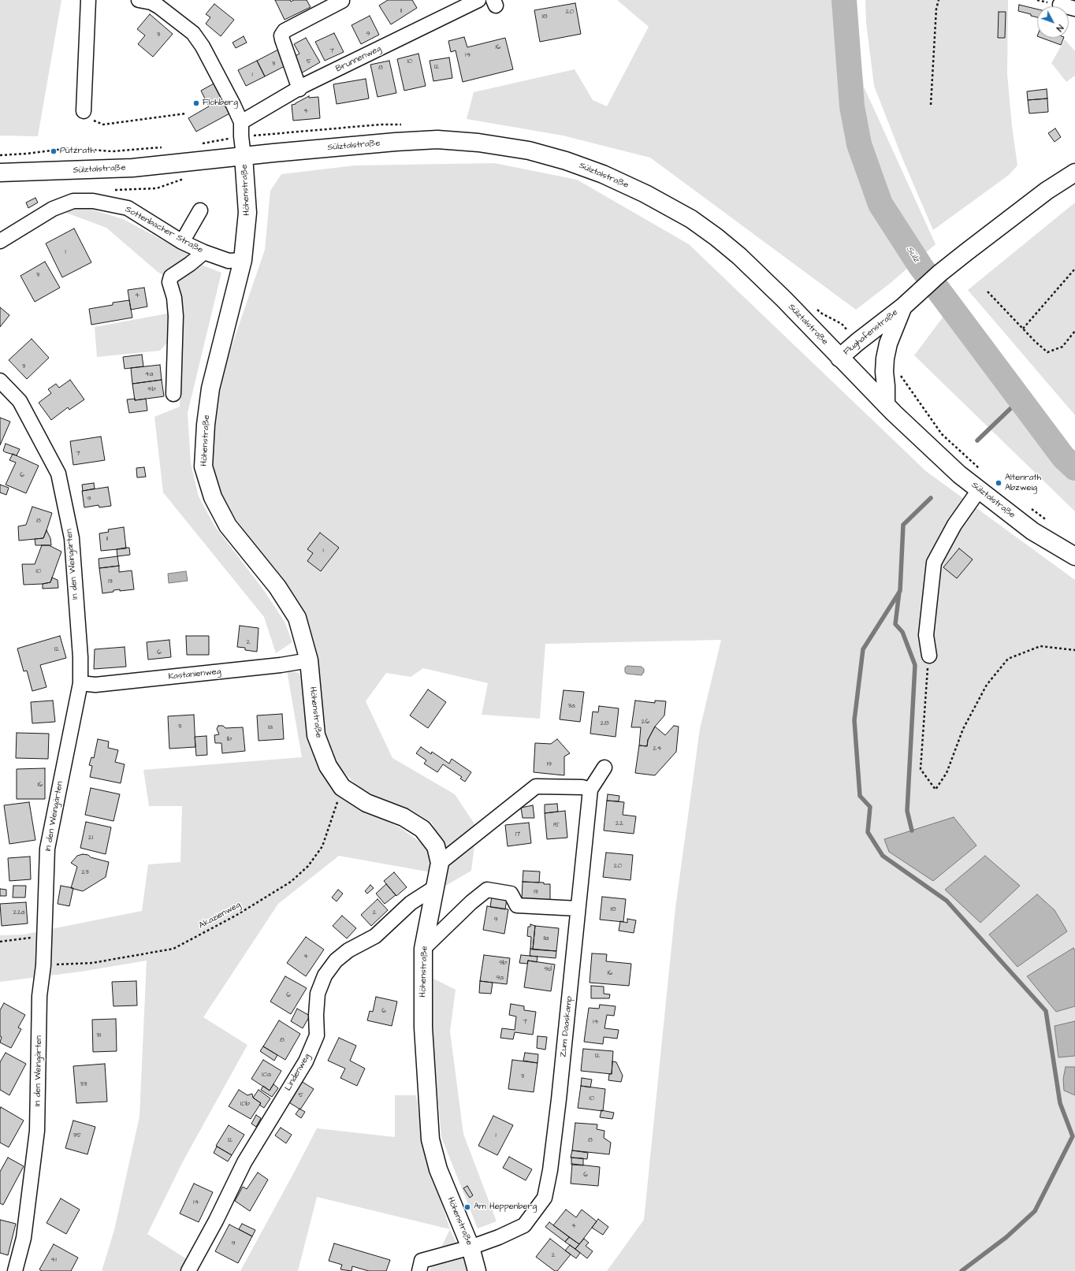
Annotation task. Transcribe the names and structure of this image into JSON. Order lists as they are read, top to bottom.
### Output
{
  "streets": {
    "main road": ["Sülztalstraße", "Höhenstraße", "Flughafenstraße"],
    "street": [
      "Brunnenweg",
      "Sottenbacher Straße",
      "In den Weingärten",
      "Kastanienweg",
      "Zum Daaskamp",
      "Lindenweg"
    ],
    "path": ["Akazienweg"]
  },
  "crossings": [
    ["Sülztalstraße", "Höhenstraße"],
    ["Sülztalstraße", "Flughafenstraße"],
    ["Höhenstraße", "Sottenbacher Straße"],
    ["Höhenstraße", "Kastanienweg"],
    ["Höhenstraße", "Akazienweg"],
    ["Höhenstraße", "Zum Daaskamp"],
    ["Höhenstraße", "Lindenweg"],
    ["In den Weingärten", "Kastanienweg"],
    ["In den Weingärten", "Akazienweg"]
  ],
  "water": ["Sülz"],
  "places": [
    "Flohberg",
    "Pützrath",
    "Altenrath Abzweig",
    "Am Heppenberg"
  ],
  "house_numbers": [
    "11",
    "20",
    "18",
    "9",
    "3",
    "16",
    "7",
    "14",
    "5",
    "10",
    "3",
    "12",
    "8",
    "1",
    "4",
    "1",
    "3",
    "4",
    "3",
    "4a",
    "4b",
    "7",
    "6",
    "9",
    "8",
    "11",
    "1",
    "10",
    "13",
    "2",
    "12",
    "6",
    "3a",
    "26",
    "28",
    "3",
    "1a",
    "1b",
    "24",
    "19",
    "16",
    "22",
    "15",
    "17",
    "21",
    "20",
    "23",
    "13",
    "18",
    "22a",
    "2",
    "9",
    "11a",
    "4",
    "9b",
    "9d",
    "16",
    "9a",
    "6",
    "6",
    "7",
    "14",
    "31",
    "8",
    "12",
    "10a",
    "3",
    "33",
    "5",
    "10",
    "10b",
    "35",
    "1",
    "12",
    "8",
    "6",
    "14",
    "4",
    "9",
    "2",
    "41"
  ],
  "north": "bottom right"
}
